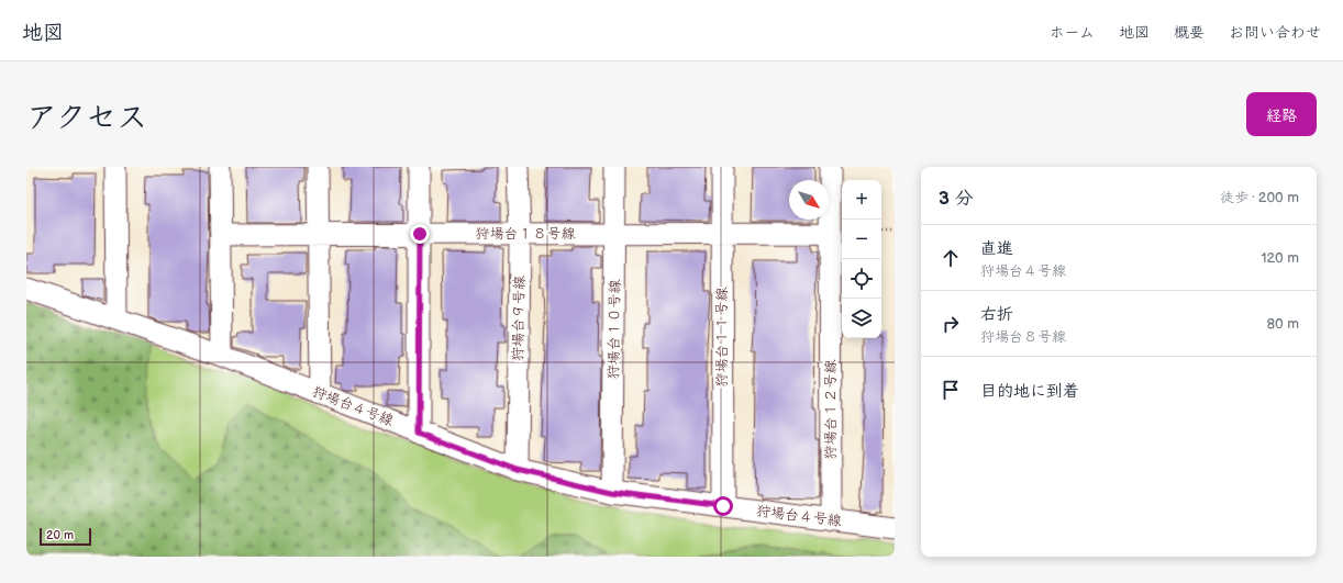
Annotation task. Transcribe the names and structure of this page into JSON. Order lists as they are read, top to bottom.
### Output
{
  "streets": {
    "street": [
      "狩場台１８号線",
      "狩場台９号線",
      "狩場台１０号線",
      "狩場台１１号線",
      "狩場台４号線",
      "狩場台１２号線"
    ]
  },
  "crossings": [
    ["狩場台１８号線", "狩場台９号線"],
    ["狩場台１８号線", "狩場台１０号線"],
    ["狩場台１８号線", "狩場台１１号線"],
    ["狩場台１８号線", "狩場台１２号線"],
    ["狩場台９号線", "狩場台４号線"],
    ["狩場台１０号線", "狩場台４号線"],
    ["狩場台１１号線", "狩場台４号線"],
    ["狩場台４号線", "狩場台１２号線"]
  ],
  "scale_bar": "20 m",
  "north": "bottom right",
  "page": {
    "header": "地図",
    "nav": [
      "ホーム",
      "地図",
      "概要",
      "お問い合わせ"
    ],
    "title": "アクセス",
    "buttons": "経路",
    "heading": ["3 分", "徒歩 · 200 m"],
    "map_buttons": ["+", "−"],
    "list": [
      ["直進", "狩場台４号線", "120 m"],
      ["右折", "狩場台８号線", "80 m"],
      "目的地に到着"
    ],
    "scale": "20 m"
  }
}
